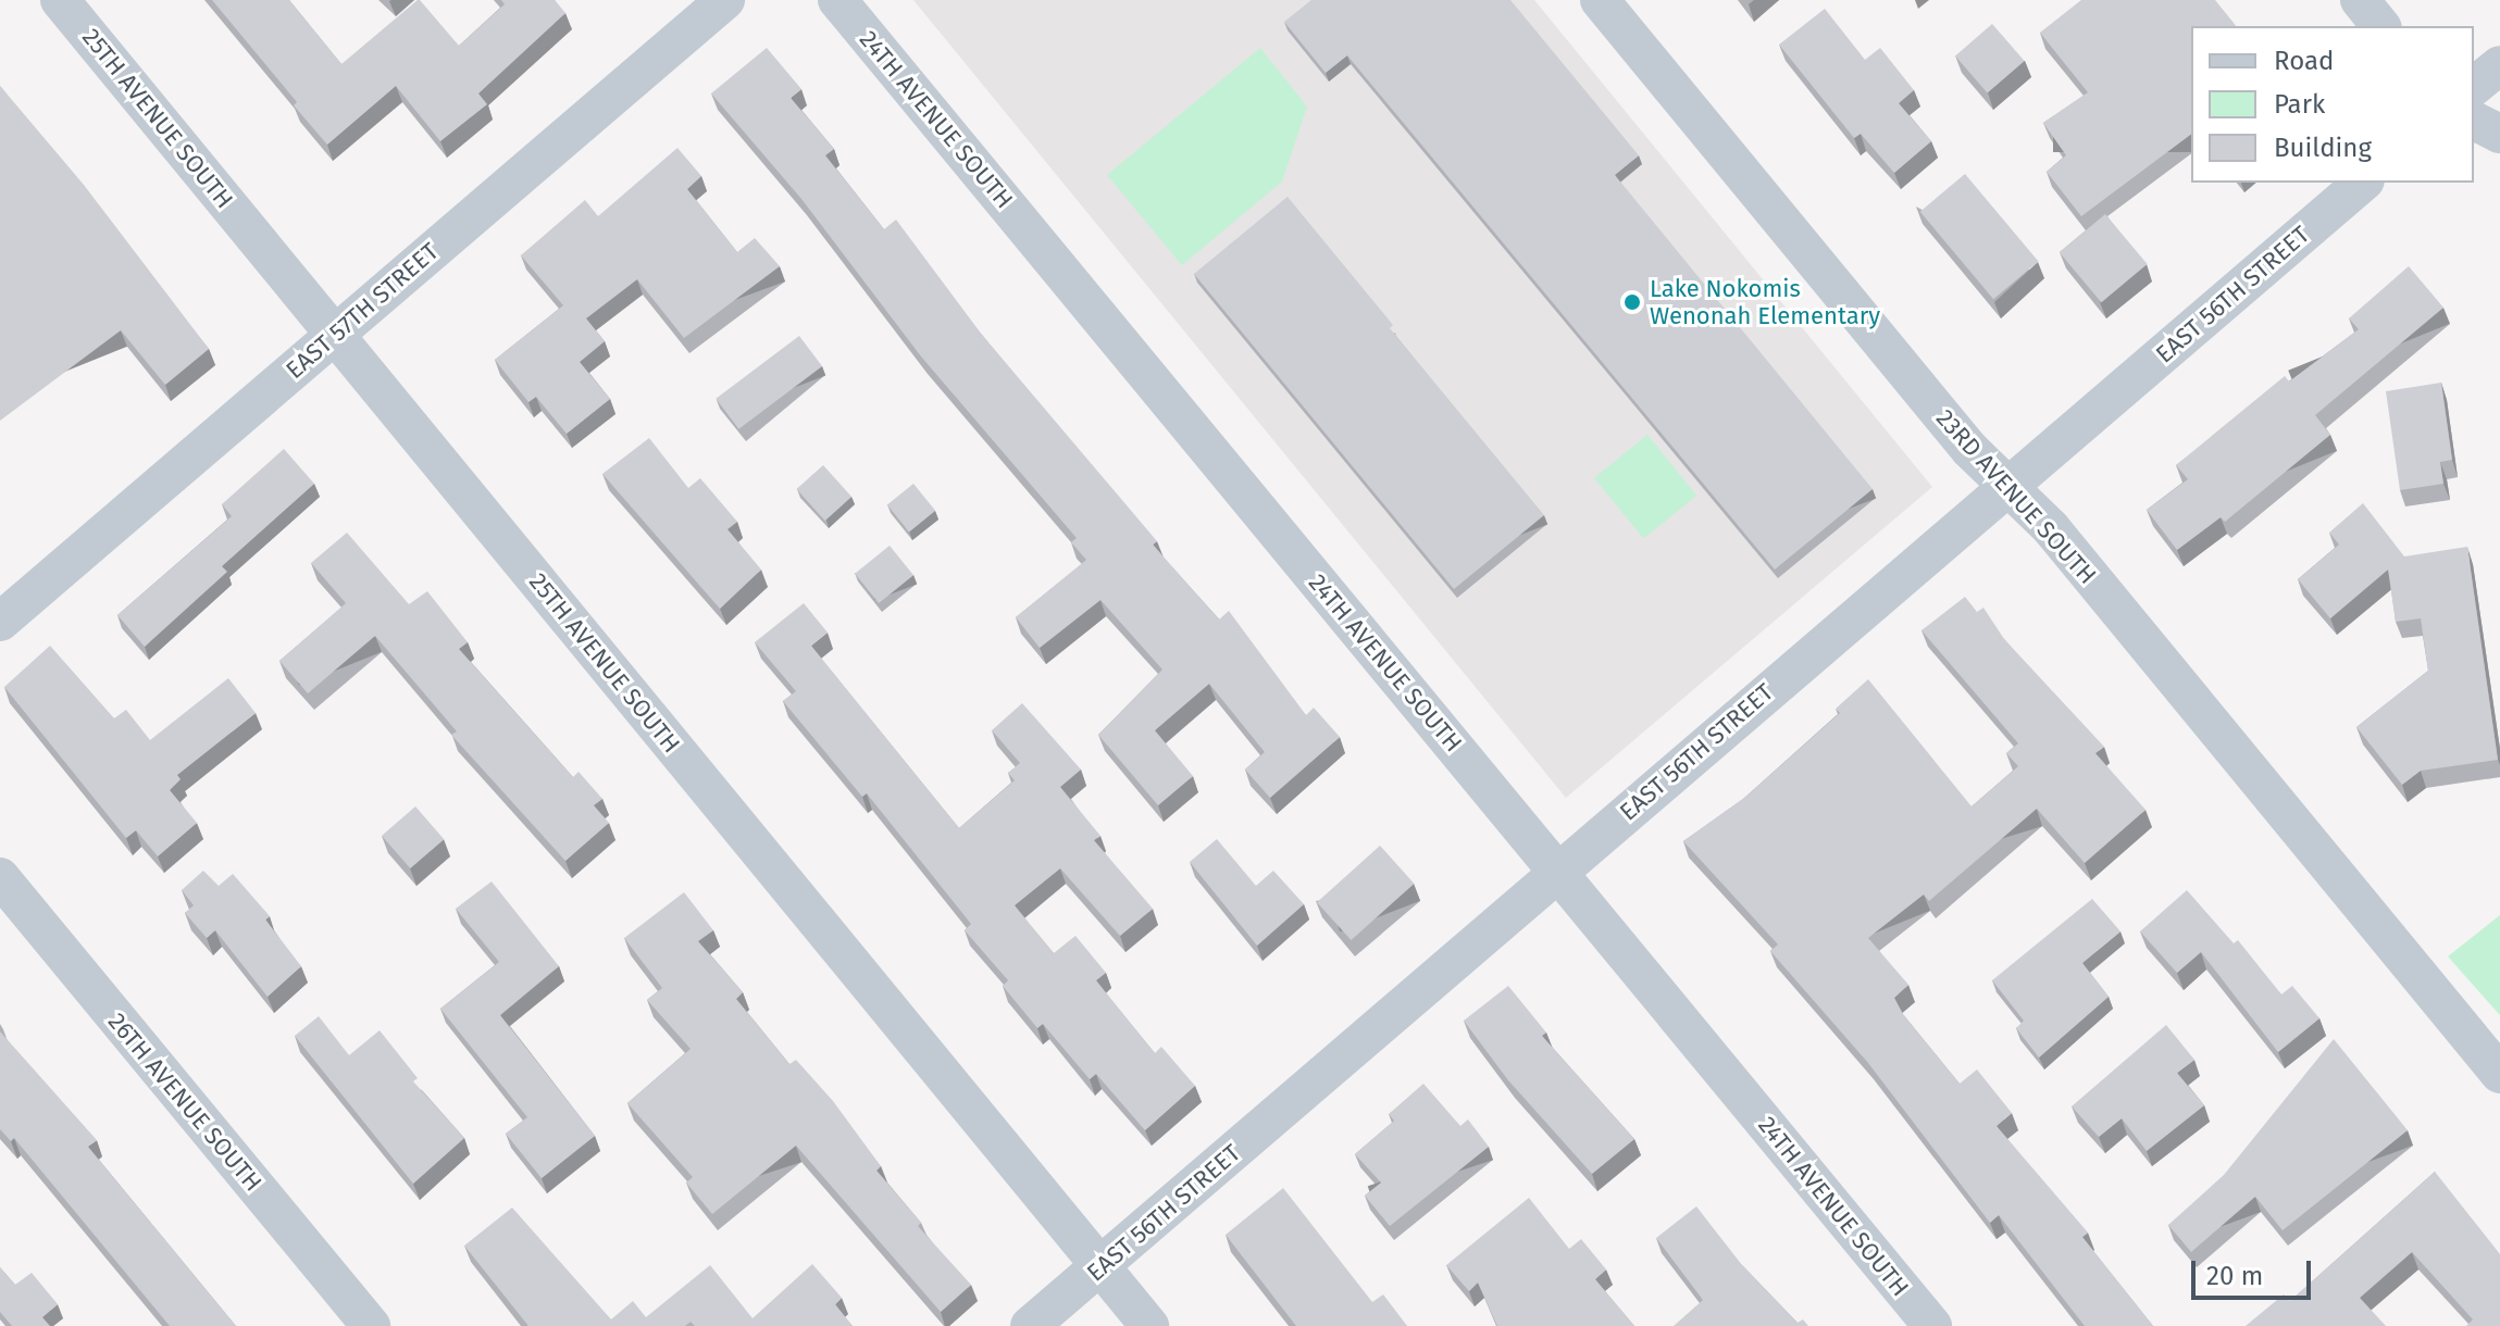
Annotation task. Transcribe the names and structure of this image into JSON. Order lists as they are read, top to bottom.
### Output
{
  "streets": {
    "street": [
      "25TH AVENUE SOUTH",
      "24TH AVENUE SOUTH",
      "EAST 56TH STREET",
      "EAST 57TH STREET",
      "23RD AVENUE SOUTH",
      "26TH AVENUE SOUTH"
    ]
  },
  "crossings": [
    ["25TH AVENUE SOUTH", "EAST 56TH STREET"],
    ["25TH AVENUE SOUTH", "EAST 57TH STREET"],
    ["24TH AVENUE SOUTH", "EAST 56TH STREET"],
    ["EAST 56TH STREET", "23RD AVENUE SOUTH"]
  ],
  "places": ["Lake Nokomis Wenonah Elementary"],
  "legend": ["Road", "Park", "Building"],
  "scale_bar": "20 m"
}
